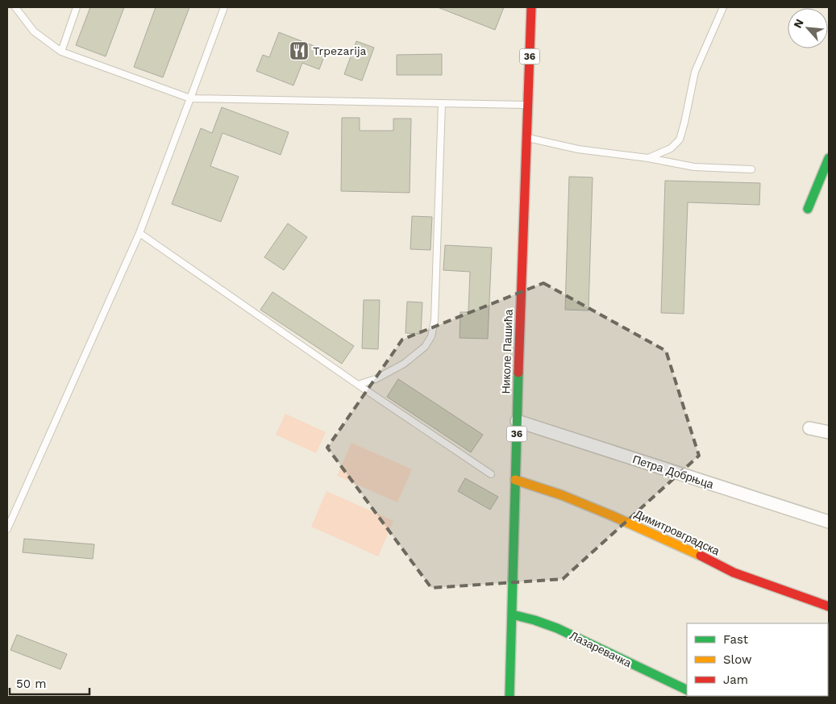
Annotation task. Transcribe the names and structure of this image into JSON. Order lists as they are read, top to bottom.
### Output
{
  "streets": {
    "main road": [
      "36",
      "Николе Пашића",
      "Димитровградска",
      "Лазаревачка"
    ],
    "street": ["Петра Добрњца"]
  },
  "crossings": [
    ["Николе Пашића", "Петра Добрњца"],
    ["Николе Пашића", "Димитровградска"],
    ["Николе Пашића", "Лазаревачка"]
  ],
  "places": {
    "restaurant": ["Trpezarija"]
  },
  "legend": ["Fast", "Slow", "Jam"],
  "scale_bar": "50 m",
  "north": "top left"
}
